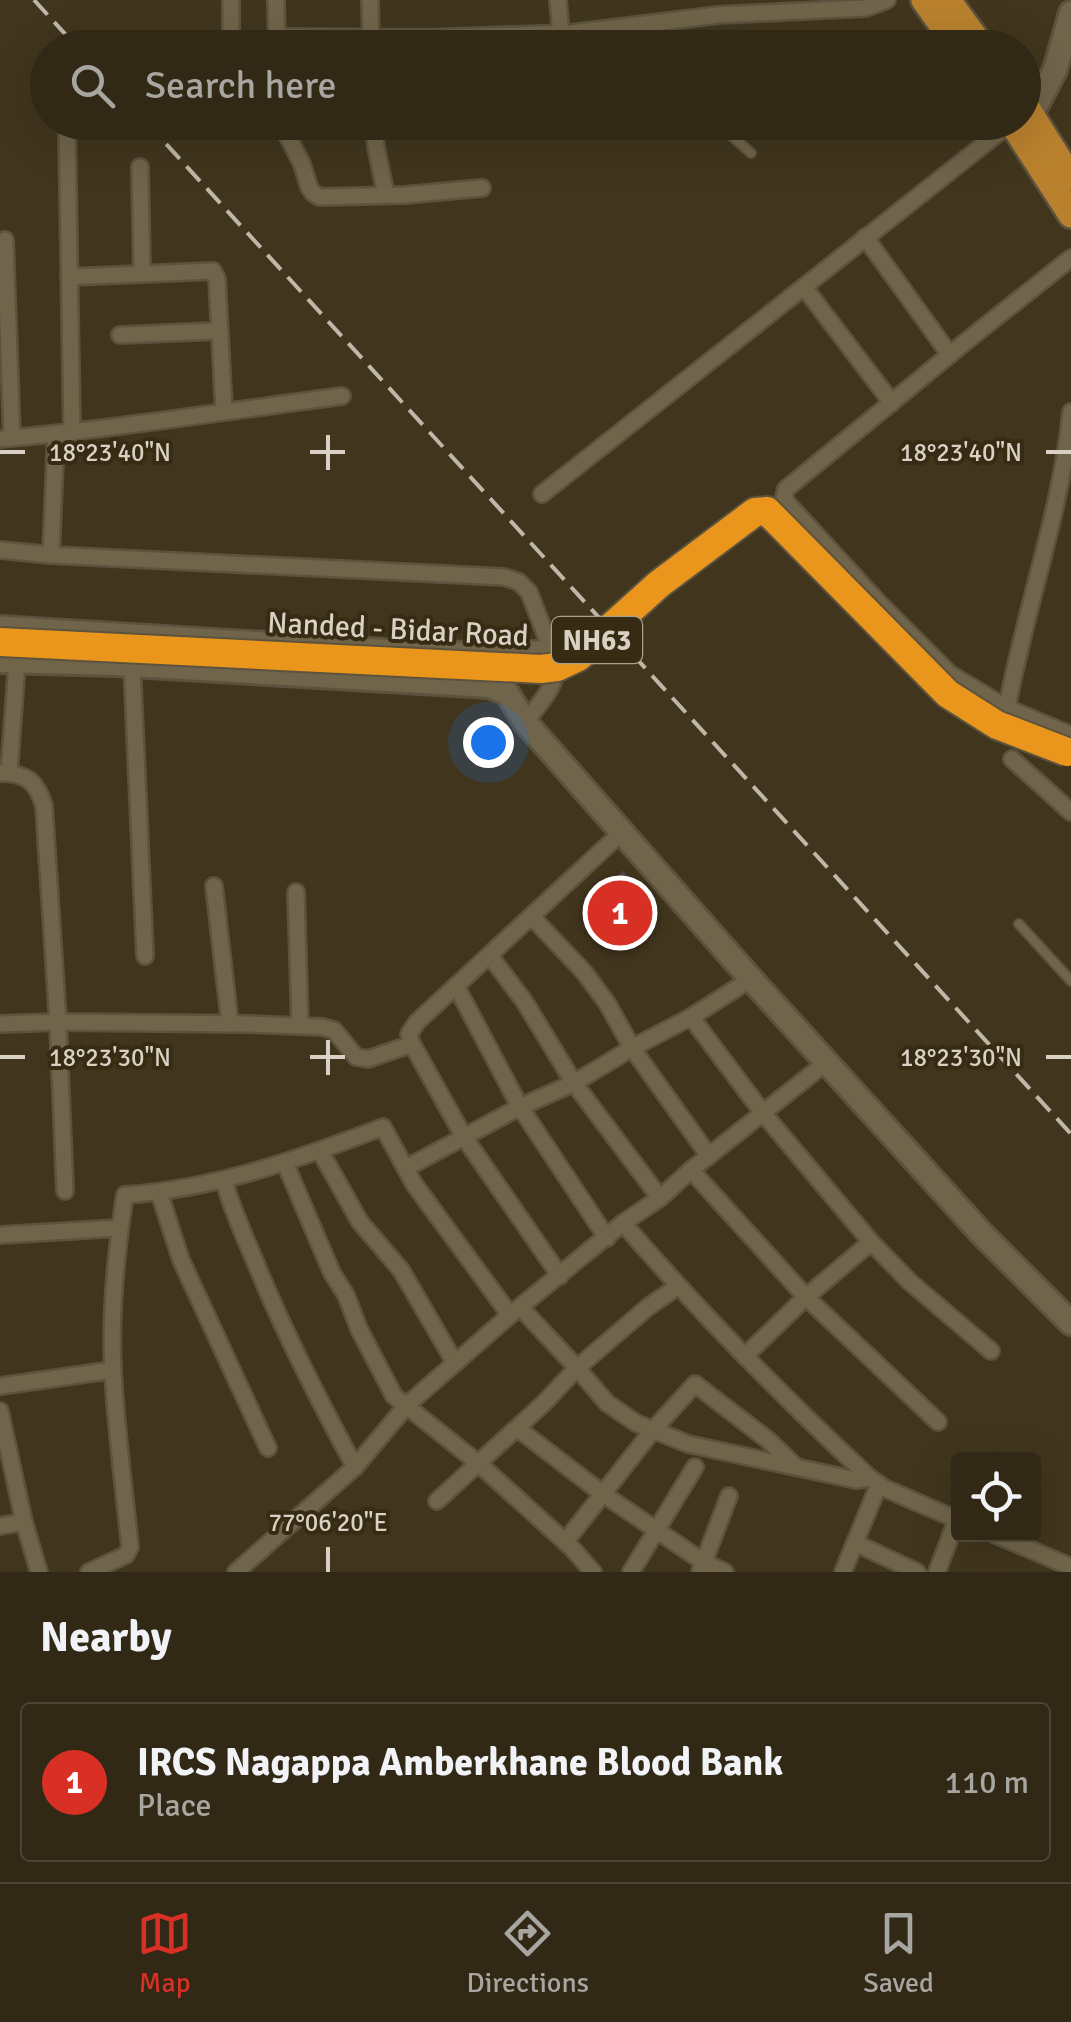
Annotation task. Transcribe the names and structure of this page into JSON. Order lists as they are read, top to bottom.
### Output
{
  "streets": {
    "highway": ["Nanded - Bidar Road", "NH63"]
  },
  "page": {
    "search": "Search here",
    "pins": "1",
    "heading": "Nearby",
    "list": [
      {
        "mark": "1",
        "name": "IRCS Nagappa Amberkhane Blood Bank",
        "note": "Place",
        "value": "110 m"
      }
    ],
    "nav": ["Map", "Directions", "Saved"]
  },
  "coordinates": ["18°23'40\"N", "18°23'30\"N", "77°06'20\"E"]
}
